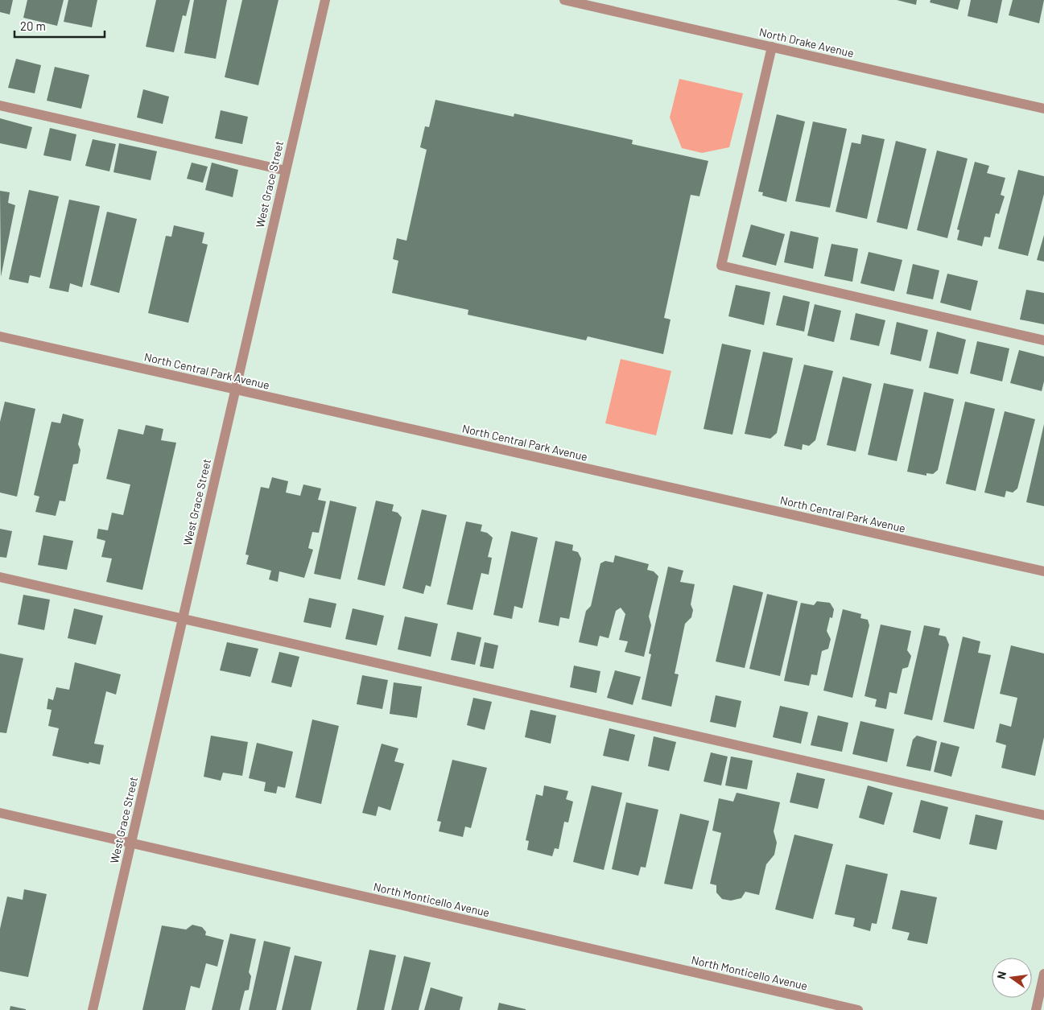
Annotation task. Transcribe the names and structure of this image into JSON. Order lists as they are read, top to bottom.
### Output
{
  "streets": {
    "street": [
      "North Drake Avenue",
      "West Grace Street",
      "North Central Park Avenue",
      "North Monticello Avenue"
    ]
  },
  "crossings": [
    ["West Grace Street", "North Central Park Avenue"],
    ["West Grace Street", "North Monticello Avenue"]
  ],
  "scale_bar": "20 m",
  "north": "left"
}
